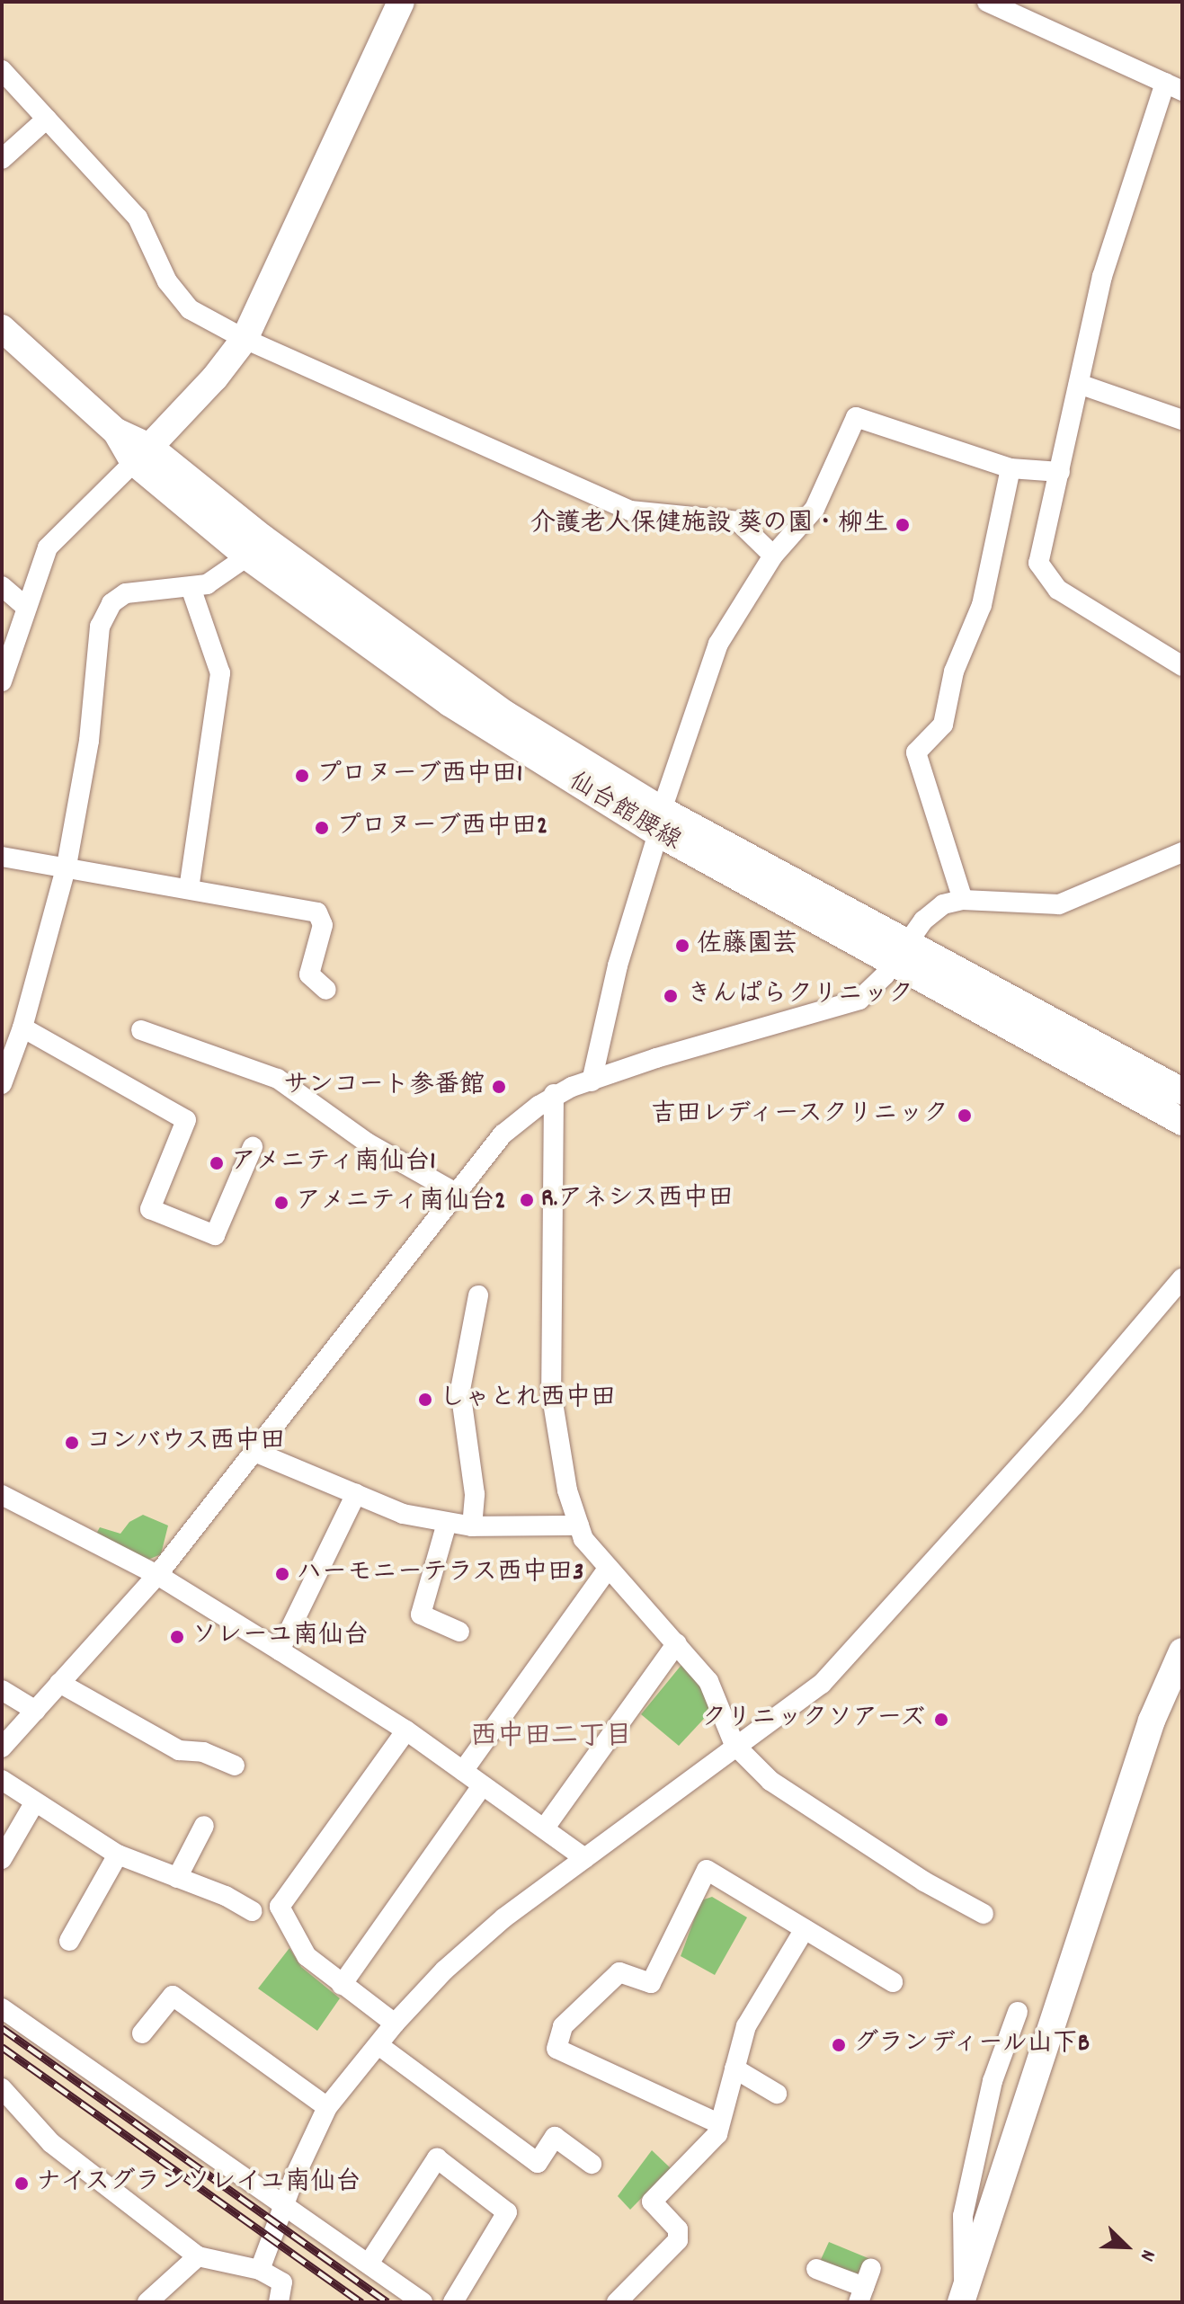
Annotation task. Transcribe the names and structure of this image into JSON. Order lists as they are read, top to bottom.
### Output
{
  "streets": {
    "main road": ["仙台館腰線"]
  },
  "districts": ["西中田二丁目"],
  "places": [
    "介護老人保健施設 葵の園・柳生",
    "プロヌーブ西中田1",
    "プロヌーブ西中田2",
    "佐藤園芸",
    "きんぱらクリニック",
    "サンコート参番館",
    "吉田レディースクリニック",
    "アメニティ南仙台1",
    "R.アネシス西中田",
    "アメニティ南仙台2",
    "しゃとれ西中田",
    "コンバウス西中田",
    "ハーモニーテラス西中田3",
    "ソレーユ南仙台",
    "クリニックソアーズ",
    "グランディール山下B",
    "ナイスグランソレイユ南仙台"
  ],
  "north": "bottom right"
}
